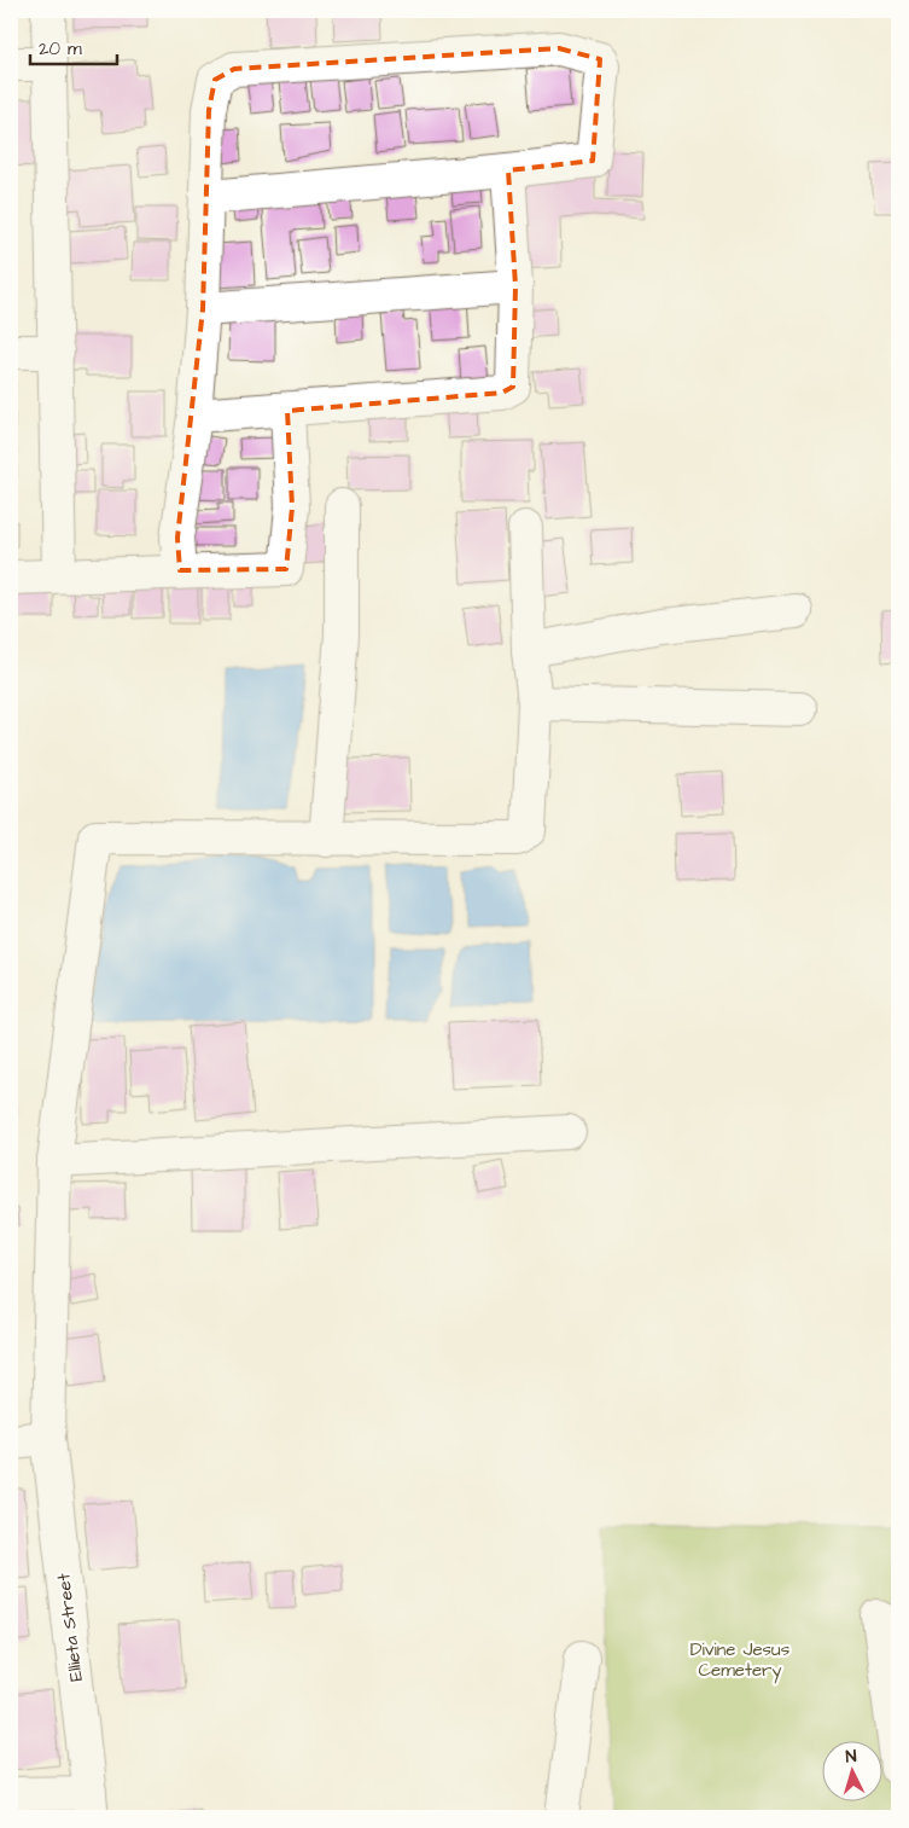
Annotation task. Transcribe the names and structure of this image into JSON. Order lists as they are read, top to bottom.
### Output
{
  "streets": {
    "street": ["Ellieta Street"]
  },
  "parks": ["Divine Jesus Cemetery"],
  "scale_bar": "20 m",
  "north": "top"
}
